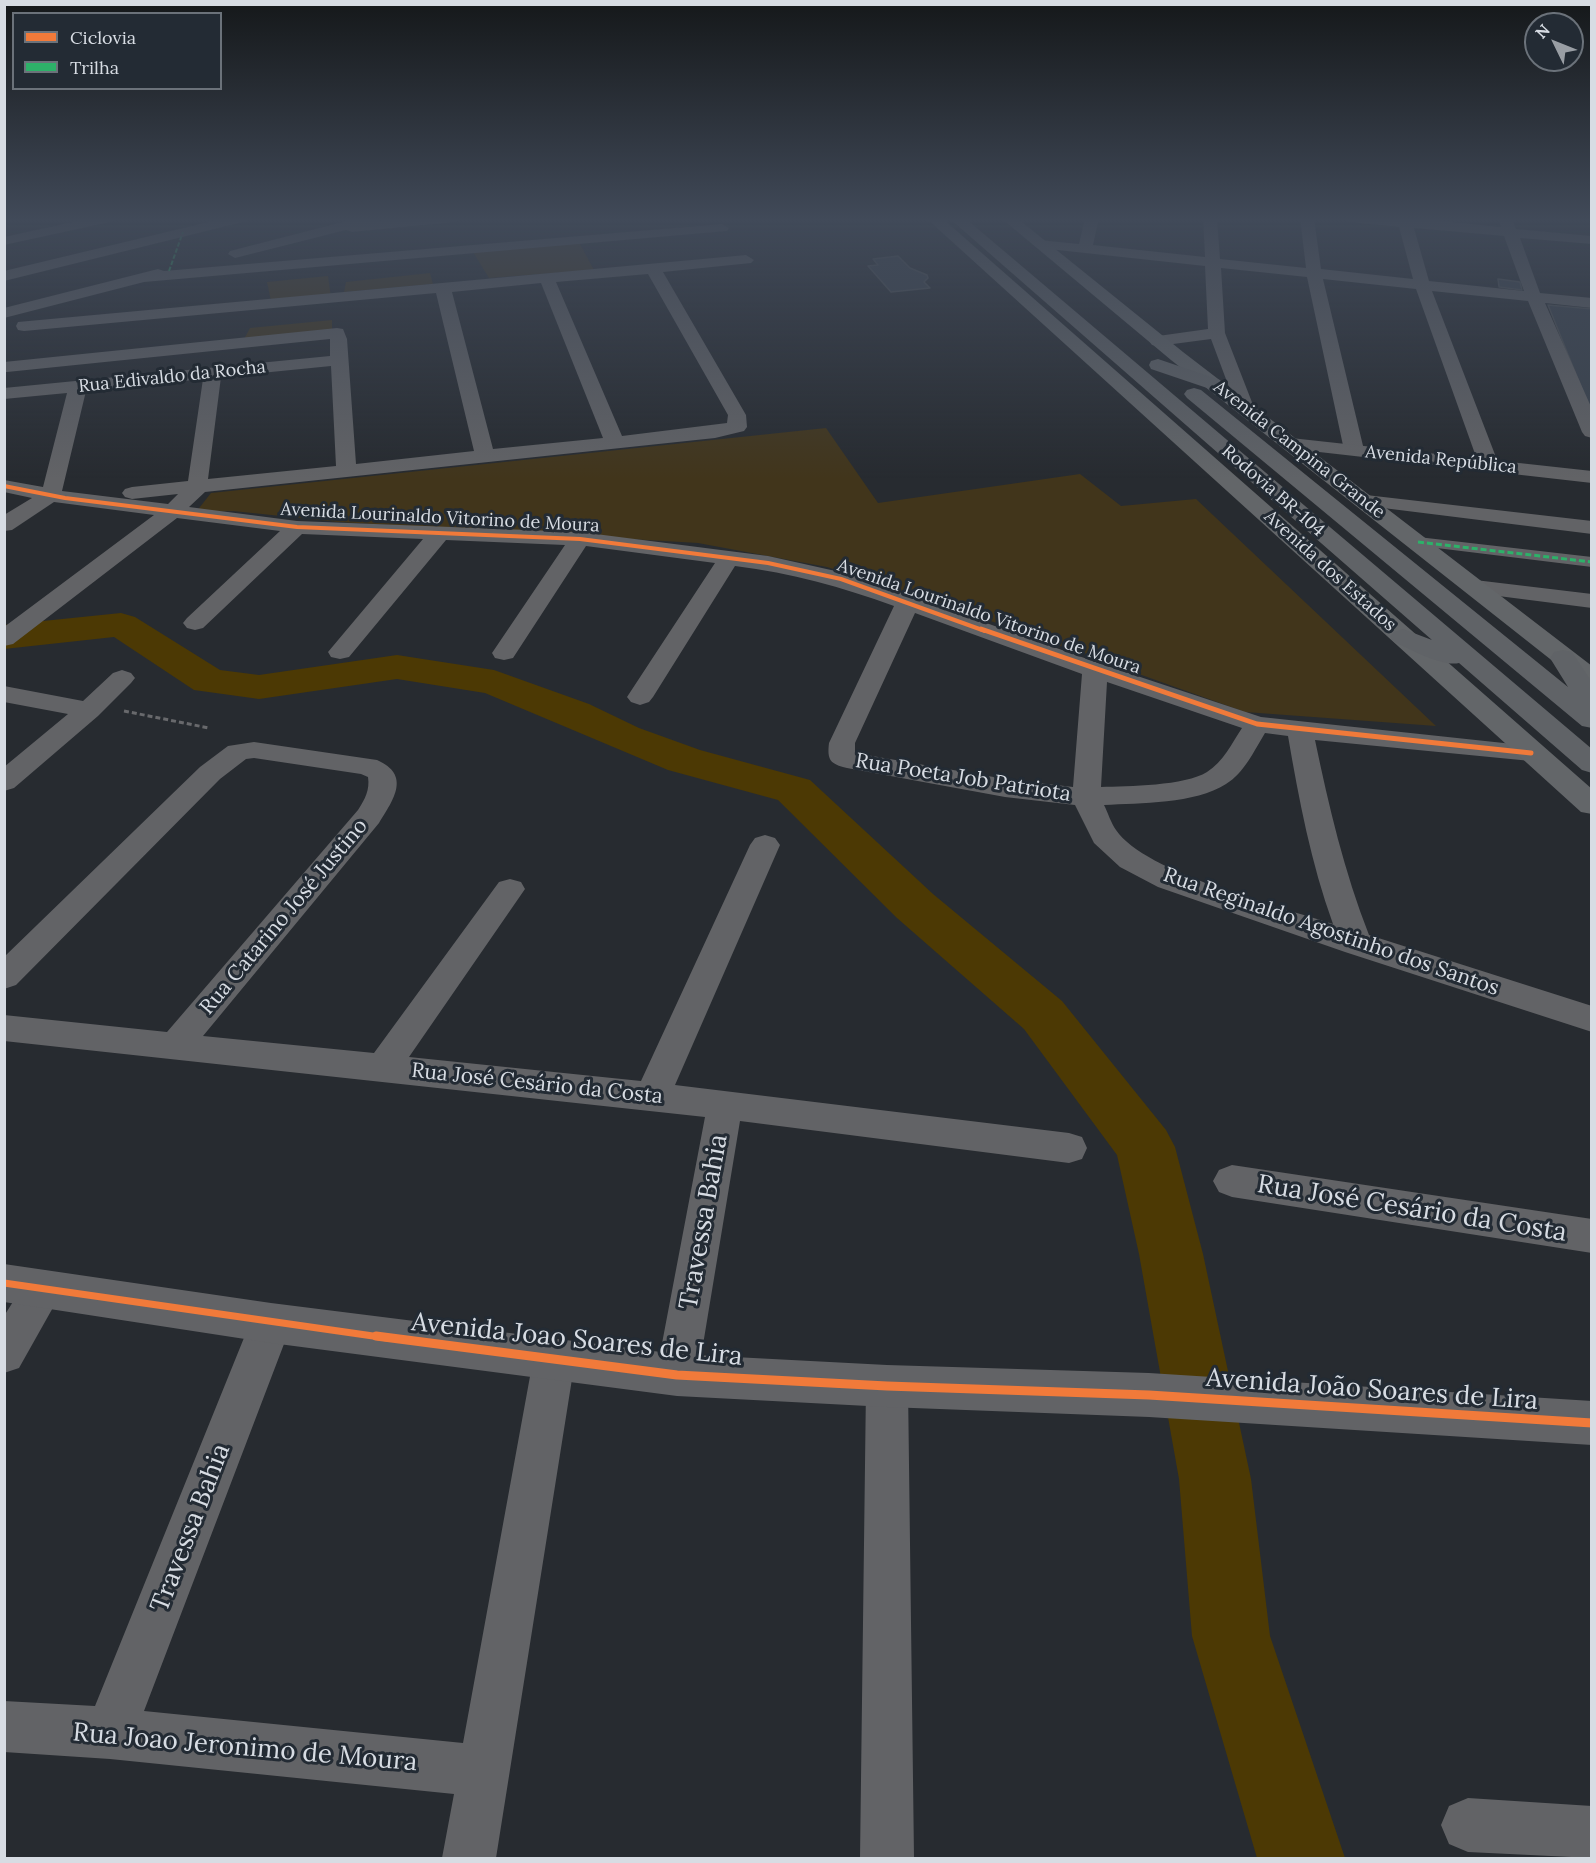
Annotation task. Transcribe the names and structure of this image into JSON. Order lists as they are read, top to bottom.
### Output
{
  "streets": {
    "highway": ["Rodovia BR-104"],
    "main road": ["Avenida Campina Grande", "Avenida dos Estados"],
    "street": [
      "Rua Edivaldo da Rocha",
      "Avenida República",
      "Avenida Lourinaldo Vitorino de Moura",
      "Rua Poeta Job Patriota",
      "Rua Catarino José Justino",
      "Rua Reginaldo Agostinho dos Santos",
      "Rua José Cesário da Costa",
      "Travessa Bahia",
      "Avenida Joao Soares de Lira",
      "Avenida João Soares de Lira",
      "Rua Joao Jeronimo de Moura"
    ]
  },
  "crossings": [
    ["Avenida Campina Grande", "Avenida República"],
    ["Avenida Lourinaldo Vitorino de Moura", "Avenida dos Estados"],
    ["Avenida Lourinaldo Vitorino de Moura", "Rua Poeta Job Patriota"],
    ["Avenida Lourinaldo Vitorino de Moura", "Rua Reginaldo Agostinho dos Santos"],
    ["Rua Poeta Job Patriota", "Rua Reginaldo Agostinho dos Santos"],
    ["Rua Catarino José Justino", "Rua José Cesário da Costa"],
    ["Rua José Cesário da Costa", "Travessa Bahia"],
    ["Travessa Bahia", "Avenida Joao Soares de Lira"],
    ["Travessa Bahia", "Rua Joao Jeronimo de Moura"],
    ["Avenida Joao Soares de Lira", "Avenida João Soares de Lira"]
  ],
  "legend": ["Ciclovia", "Trilha"],
  "north": "top left"
}
